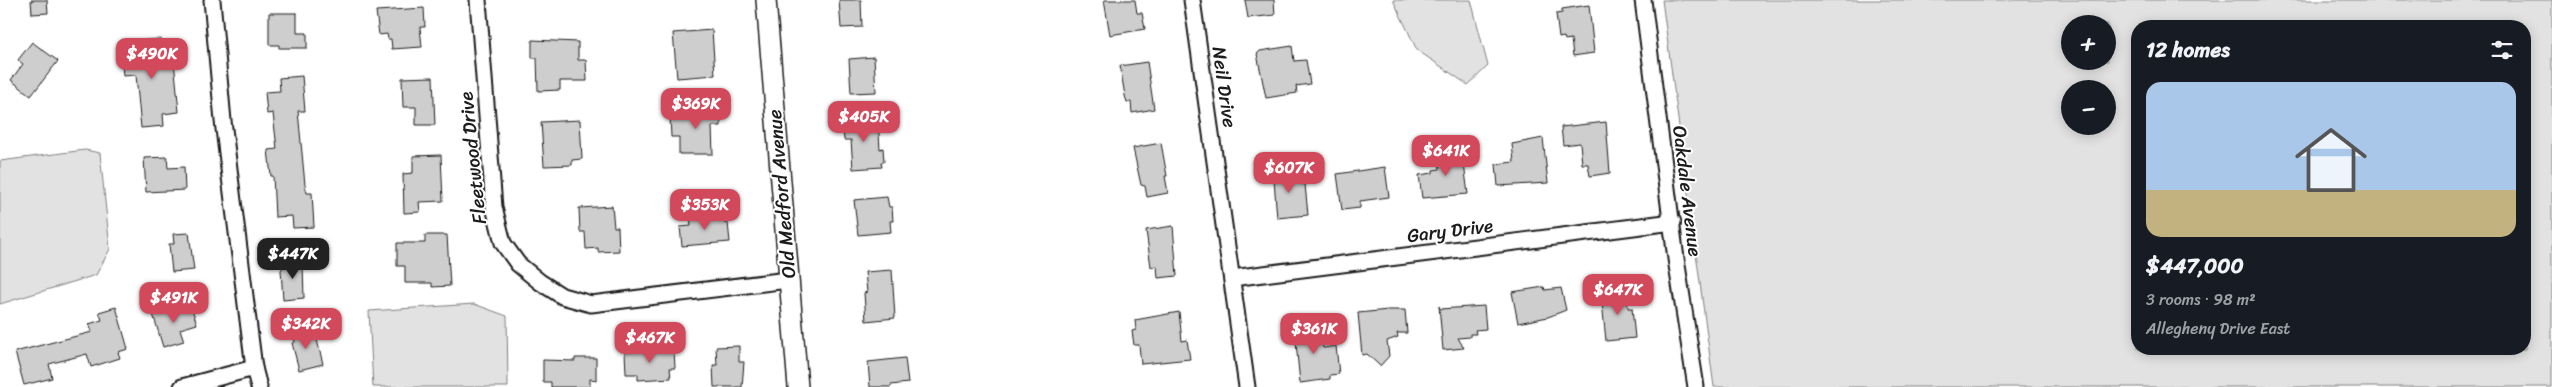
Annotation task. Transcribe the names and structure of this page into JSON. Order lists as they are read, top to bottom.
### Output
{
  "streets": {
    "street": [
      "Neil Drive",
      "Fleetwood Drive",
      "Oakdale Avenue",
      "Old Medford Avenue",
      "Gary Drive"
    ]
  },
  "crossings": [
    ["Neil Drive", "Gary Drive"],
    ["Fleetwood Drive", "Old Medford Avenue"],
    ["Oakdale Avenue", "Gary Drive"]
  ],
  "page": {
    "map_buttons": ["+", "−"],
    "heading": "12 homes",
    "price": [
      "$490K",
      "$369K",
      "$405K",
      "$641K",
      "$607K",
      "$353K",
      "$447K",
      "$647K",
      "$491K",
      "$342K",
      "$361K",
      "$467K"
    ],
    "list": [
      {
        "name": "$447,000",
        "note": "3 rooms · 98 m² · Allegheny Drive East"
      }
    ]
  }
}
